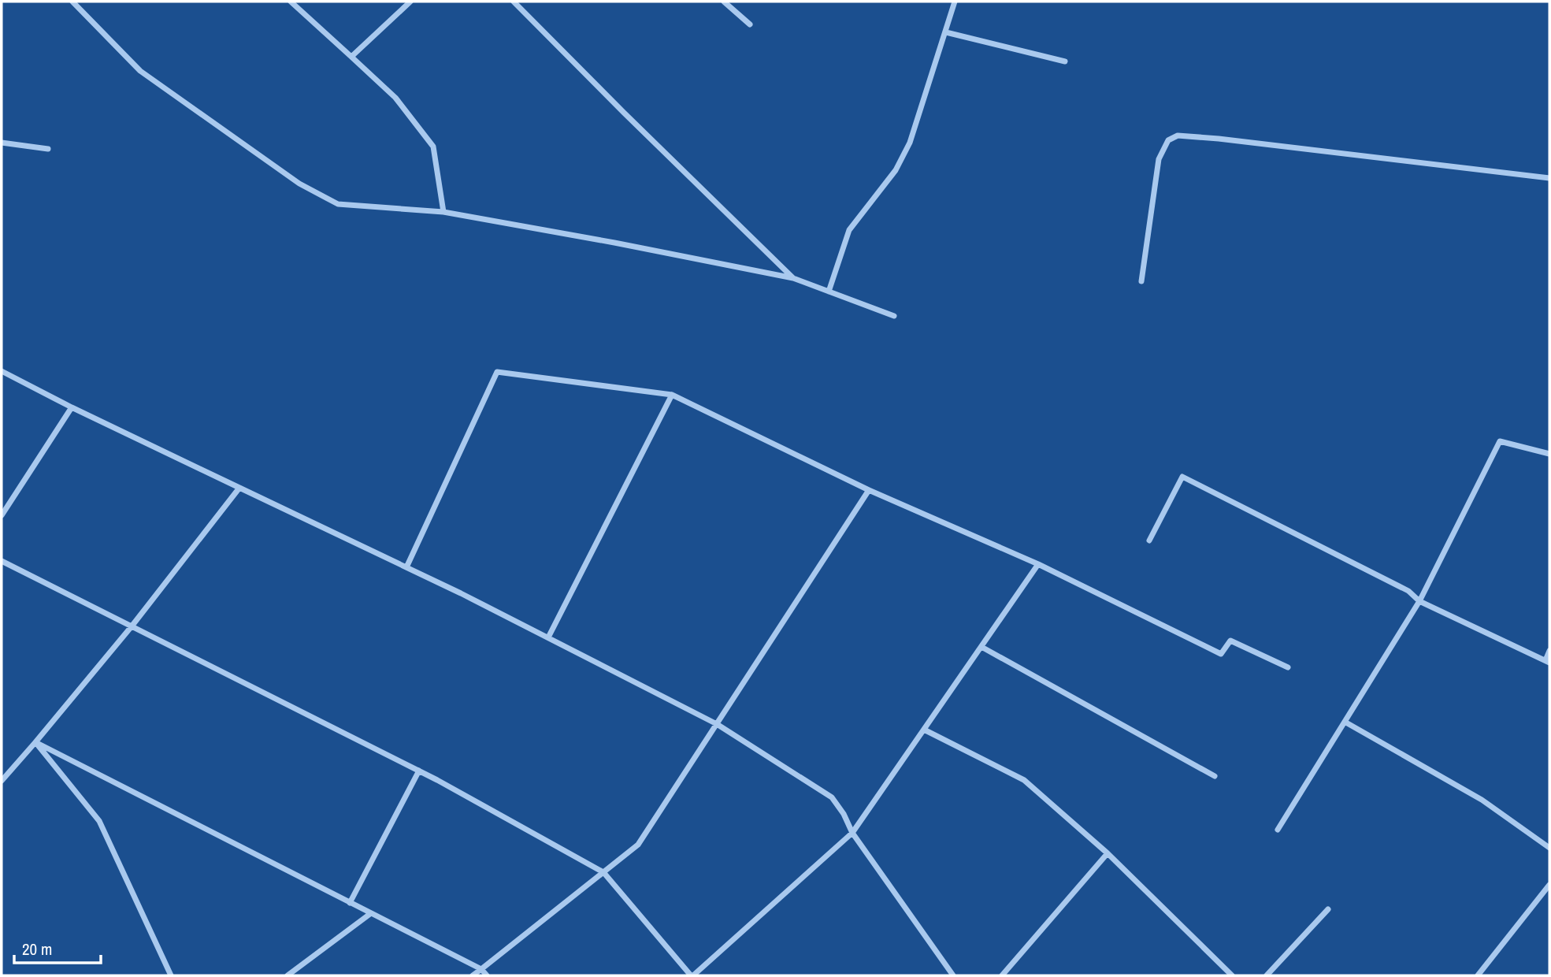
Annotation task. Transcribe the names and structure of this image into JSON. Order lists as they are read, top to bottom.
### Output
{
  "scale_bar": "20 m"
}
